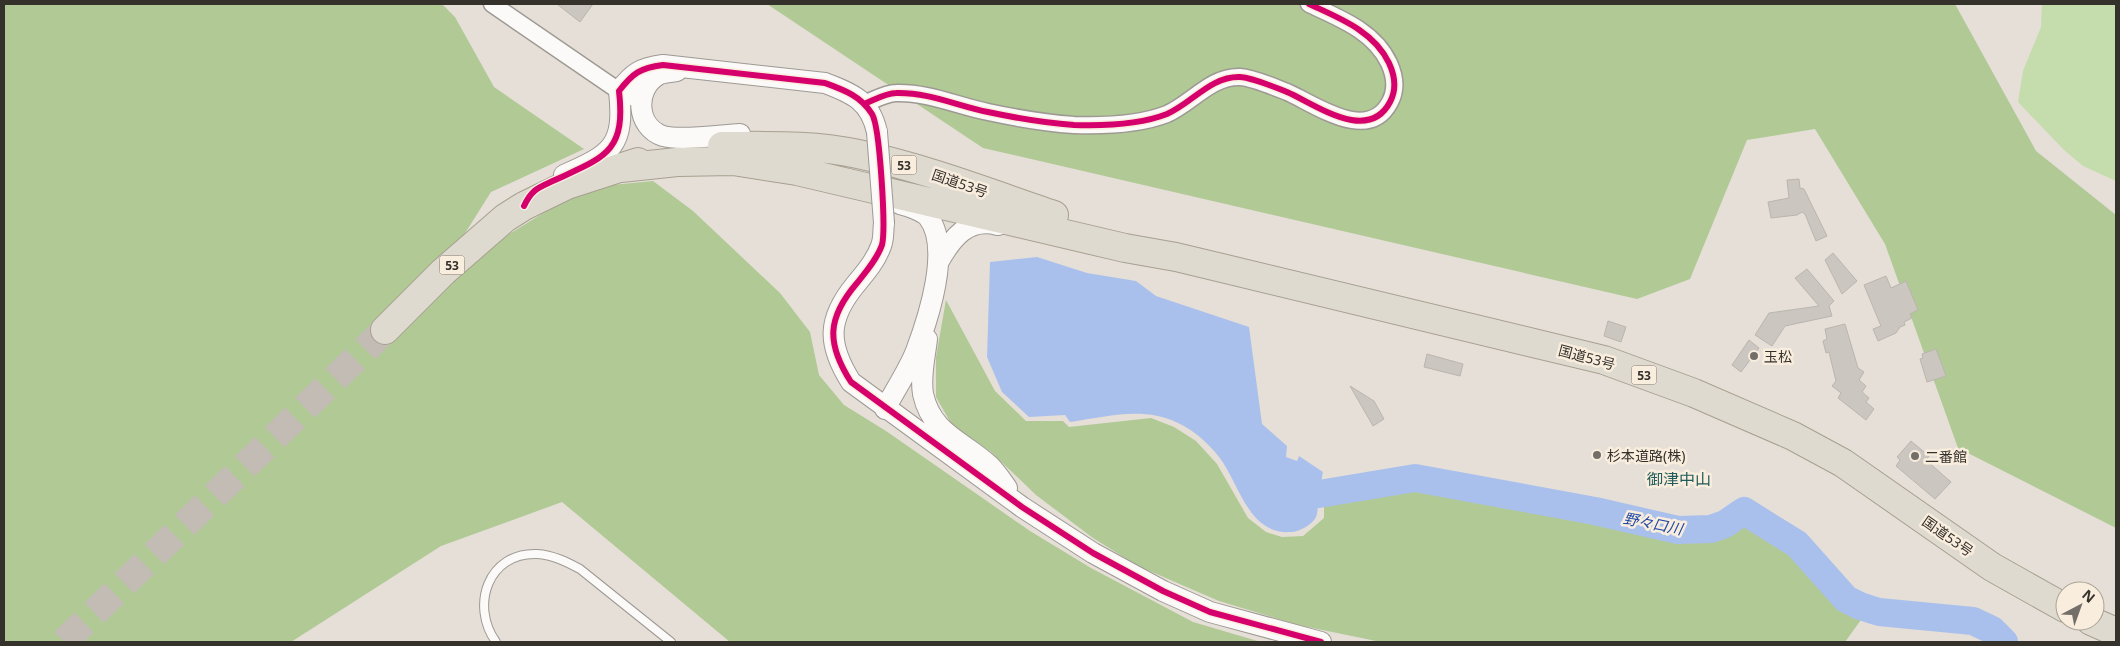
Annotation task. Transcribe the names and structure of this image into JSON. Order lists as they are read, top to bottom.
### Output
{
  "streets": {
    "highway": ["53", "国道53号"]
  },
  "districts": ["御津中山"],
  "water": ["野々口川"],
  "places": ["玉松", "杉本道路(株)", "二番館"],
  "north": "top right"
}
